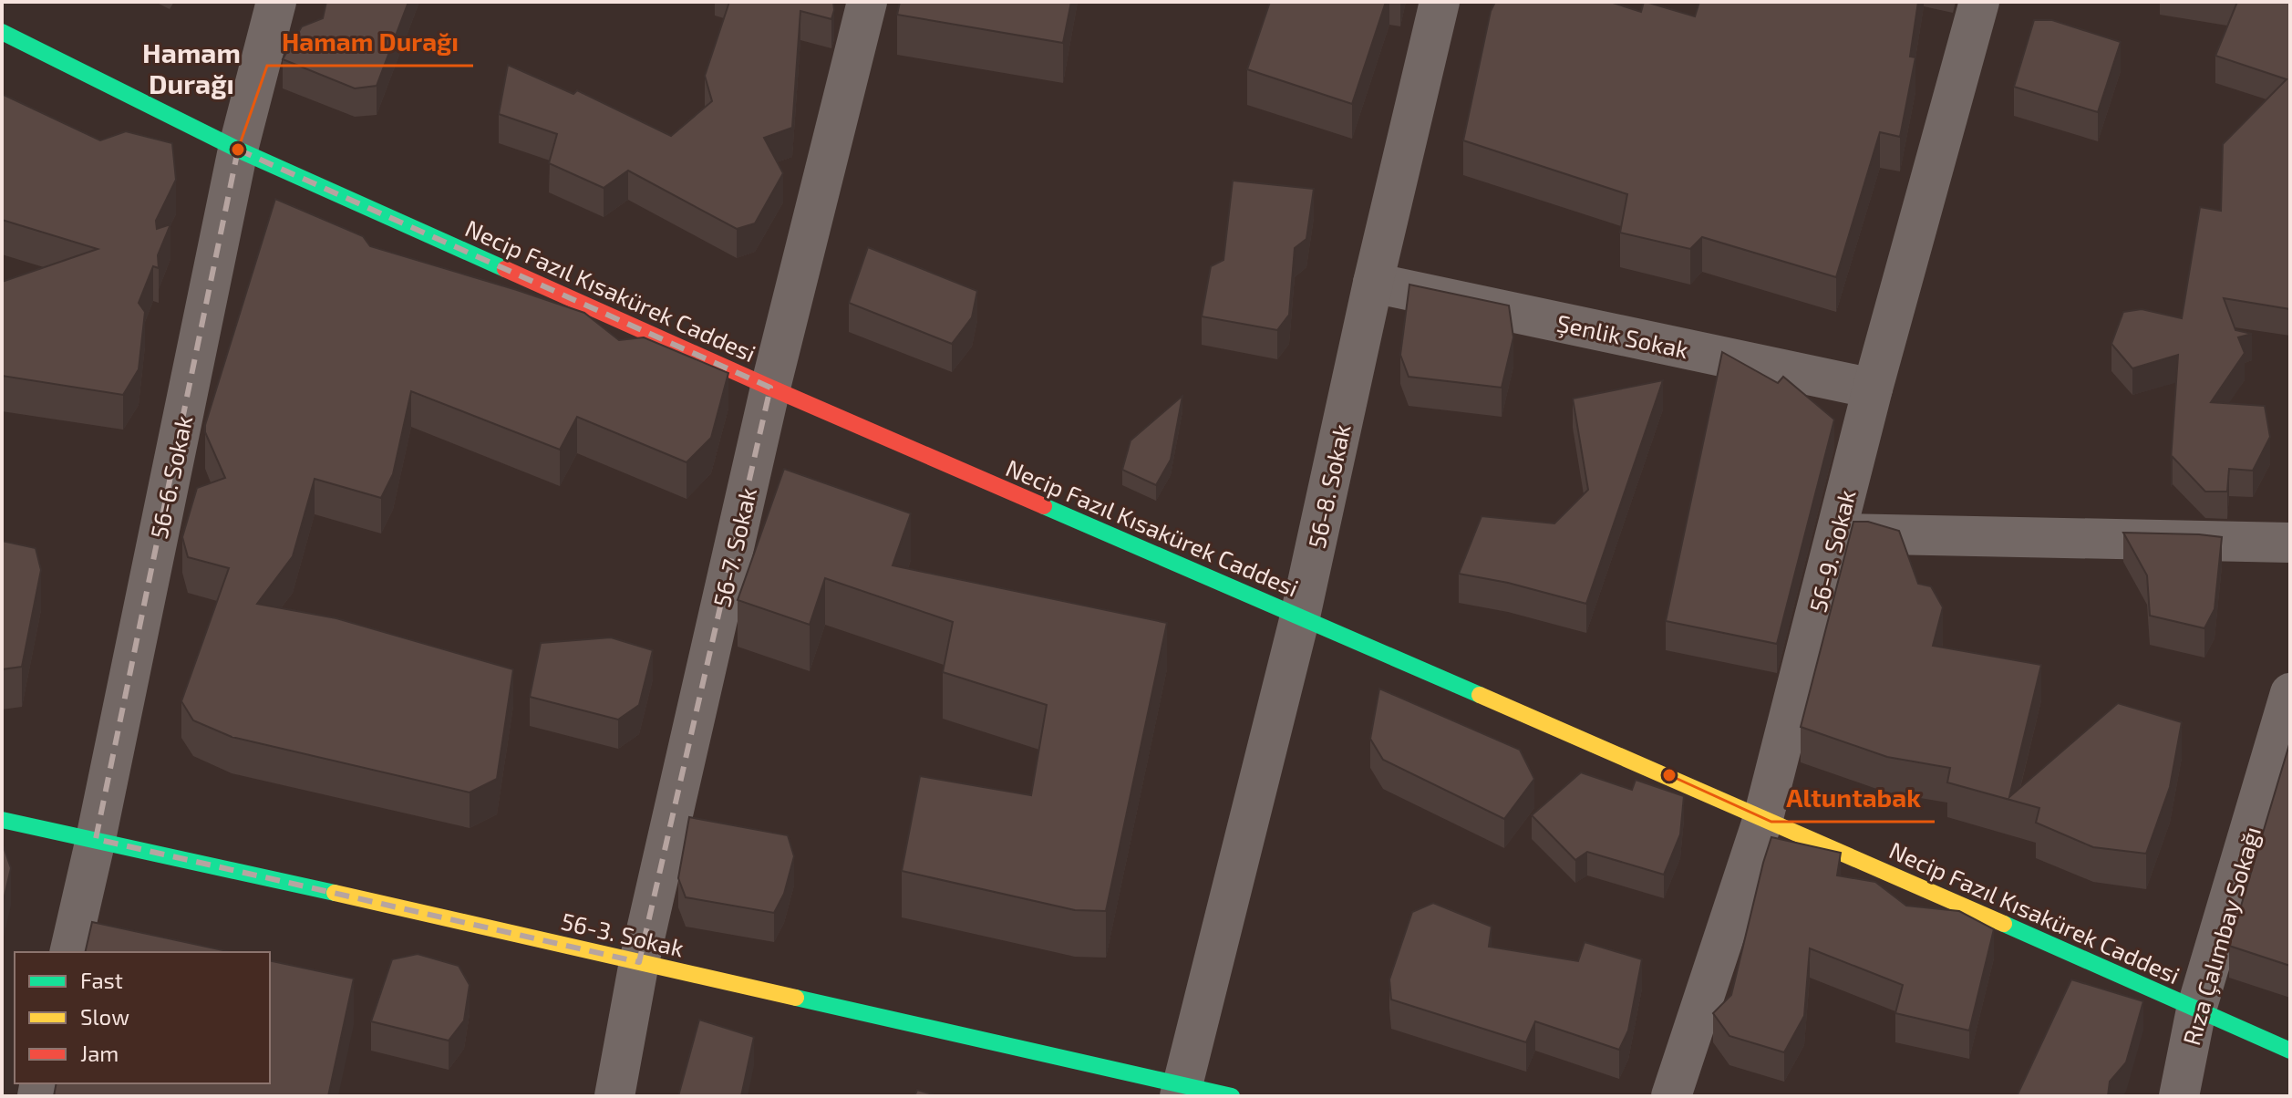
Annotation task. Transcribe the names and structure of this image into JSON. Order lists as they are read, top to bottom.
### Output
{
  "streets": {
    "street": [
      "Necip Fazıl Kısakürek Caddesi",
      "Şenlik Sokak",
      "56-6. Sokak",
      "56-8. Sokak",
      "56-7. Sokak",
      "56-9. Sokak",
      "56-3. Sokak",
      "Rıza Çalımbay Sokağı"
    ]
  },
  "crossings": [
    ["Necip Fazıl Kısakürek Caddesi", "56-6. Sokak"],
    ["Necip Fazıl Kısakürek Caddesi", "56-8. Sokak"],
    ["Necip Fazıl Kısakürek Caddesi", "56-7. Sokak"],
    ["Necip Fazıl Kısakürek Caddesi", "56-9. Sokak"],
    ["Necip Fazıl Kısakürek Caddesi", "Rıza Çalımbay Sokağı"],
    ["Şenlik Sokak", "56-8. Sokak"],
    ["Şenlik Sokak", "56-9. Sokak"],
    ["56-6. Sokak", "56-3. Sokak"],
    ["56-8. Sokak", "56-3. Sokak"],
    ["56-7. Sokak", "56-3. Sokak"]
  ],
  "districts": ["Hamam Durağı"],
  "places": ["Hamam Durağı", "Altuntabak"],
  "legend": ["Fast", "Slow", "Jam"]
}
